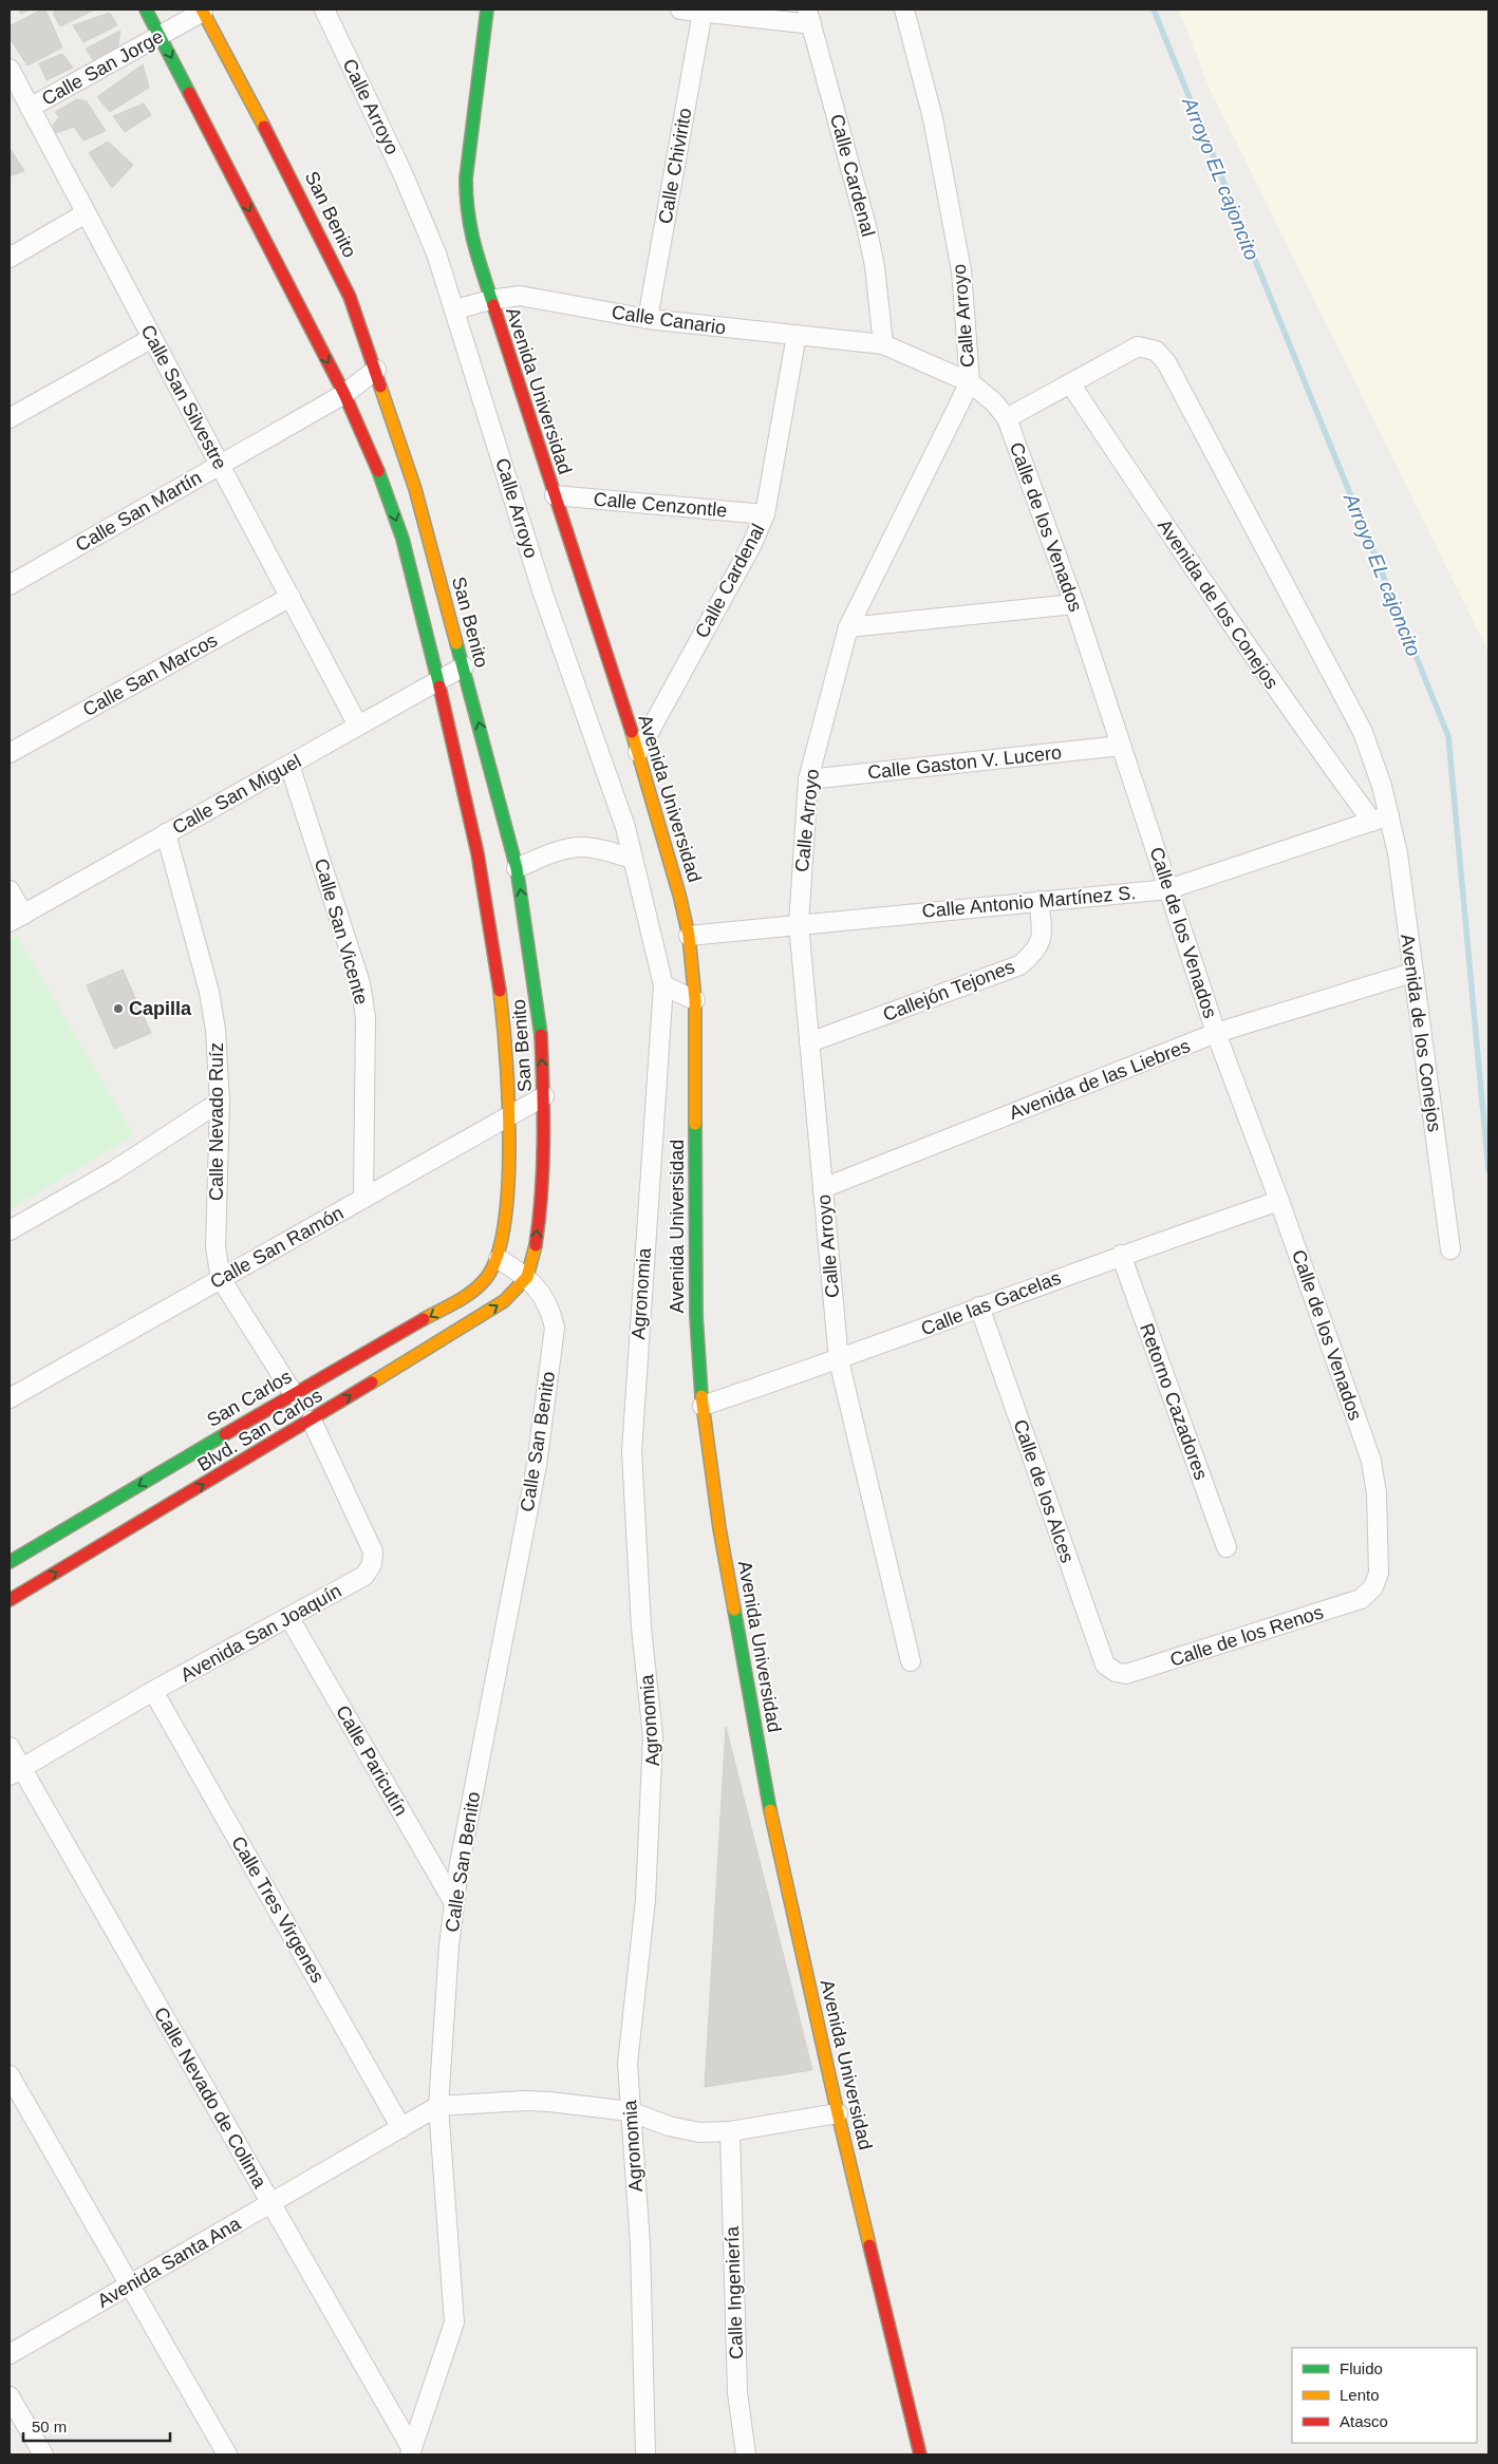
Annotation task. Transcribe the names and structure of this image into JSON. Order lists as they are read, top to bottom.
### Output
{
  "streets": {
    "main road": [
      "San Benito",
      "Avenida Universidad",
      "San Carlos",
      "Blvd. San Carlos"
    ],
    "street": [
      "Calle San Jorge",
      "Calle Arroyo",
      "Calle Chivirito",
      "Calle Cardenal",
      "Calle Canario",
      "Calle San Silvestre",
      "Calle Cenzontle",
      "Calle San Martín",
      "Calle de los Venados",
      "Avenida de los Conejos",
      "Calle San Marcos",
      "Calle Gaston V. Lucero",
      "Calle San Miguel",
      "Calle Antonio Martínez S.",
      "Calle San Vicente",
      "Callejón Tejones",
      "Avenida de las Liebres",
      "Calle Nevado Ruíz",
      "Calle San Ramón",
      "Agronomia",
      "Calle las Gacelas",
      "Retorno Cazadores",
      "Calle San Benito",
      "Calle de los Alces",
      "Avenida San Joaquín",
      "Calle de los Renos",
      "Calle Paricutín",
      "Calle Tres Virgenes",
      "Calle Nevado de Colima",
      "Avenida Santa Ana",
      "Calle Ingeniería"
    ]
  },
  "crossings": [
    ["Calle San Jorge", "San Benito"],
    ["Calle San Jorge", "Calle San Silvestre"],
    ["Calle Arroyo", "Calle Canario"],
    ["Calle Arroyo", "Calle de los Venados"],
    ["Calle Arroyo", "Calle Gaston V. Lucero"],
    ["Calle Arroyo", "Calle Antonio Martínez S."],
    ["Calle Arroyo", "Callejón Tejones"],
    ["Calle Arroyo", "Avenida de las Liebres"],
    ["Calle Arroyo", "Agronomia"],
    ["Calle Arroyo", "Calle las Gacelas"],
    ["Calle Chivirito", "Calle Canario"],
    ["Calle Cardenal", "Calle Canario"],
    ["Calle Cardenal", "Avenida Universidad"],
    ["Calle Cardenal", "Calle Cenzontle"],
    ["Calle Cardenal", "Calle de los Venados"],
    ["San Benito", "Calle San Martín"],
    ["San Benito", "Calle San Miguel"],
    ["San Benito", "Calle San Ramón"],
    ["San Benito", "San Carlos"],
    ["San Benito", "Blvd. San Carlos"],
    ["San Benito", "Calle San Benito"],
    ["Calle Canario", "Avenida Universidad"],
    ["Calle Canario", "Calle de los Venados"],
    ["Avenida Universidad", "Calle Cenzontle"],
    ["Avenida Universidad", "Calle Antonio Martínez S."],
    ["Avenida Universidad", "Calle las Gacelas"],
    ["Calle San Silvestre", "Calle San Martín"],
    ["Calle San Silvestre", "Calle San Marcos"],
    ["Calle San Silvestre", "Calle San Miguel"],
    ["Calle de los Venados", "Calle Gaston V. Lucero"],
    ["Calle de los Venados", "Calle Antonio Martínez S."],
    ["Calle de los Venados", "Avenida de las Liebres"],
    ["Calle de los Venados", "Calle las Gacelas"],
    ["Calle de los Venados", "Calle de los Renos"],
    ["Avenida de los Conejos", "Calle Antonio Martínez S."],
    ["Avenida de los Conejos", "Avenida de las Liebres"],
    ["Calle San Miguel", "Calle San Vicente"],
    ["Calle San Miguel", "Calle Nevado Ruíz"],
    ["Calle Antonio Martínez S.", "Callejón Tejones"],
    ["Calle San Vicente", "Calle San Ramón"],
    ["Calle Nevado Ruíz", "Calle San Ramón"],
    ["Calle Nevado Ruíz", "San Carlos"],
    ["Calle las Gacelas", "Retorno Cazadores"],
    ["Calle las Gacelas", "Calle de los Alces"],
    ["Blvd. San Carlos", "Calle San Benito"],
    ["Blvd. San Carlos", "Avenida San Joaquín"],
    ["Calle San Benito", "Calle Paricutín"],
    ["Calle San Benito", "Calle Nevado de Colima"],
    ["Calle San Benito", "Avenida Santa Ana"],
    ["Calle de los Alces", "Calle de los Renos"],
    ["Avenida San Joaquín", "Calle Paricutín"],
    ["Avenida San Joaquín", "Calle Tres Virgenes"],
    ["Avenida San Joaquín", "Calle Nevado de Colima"],
    ["Calle Tres Virgenes", "Avenida Santa Ana"],
    ["Calle Nevado de Colima", "Avenida Santa Ana"]
  ],
  "one_way": ["San Carlos", "Blvd. San Carlos"],
  "water": ["Arroyo EL cajoncito"],
  "places": ["Capilla"],
  "legend": ["Fluido", "Lento", "Atasco"],
  "scale_bar": "50 m"
}
